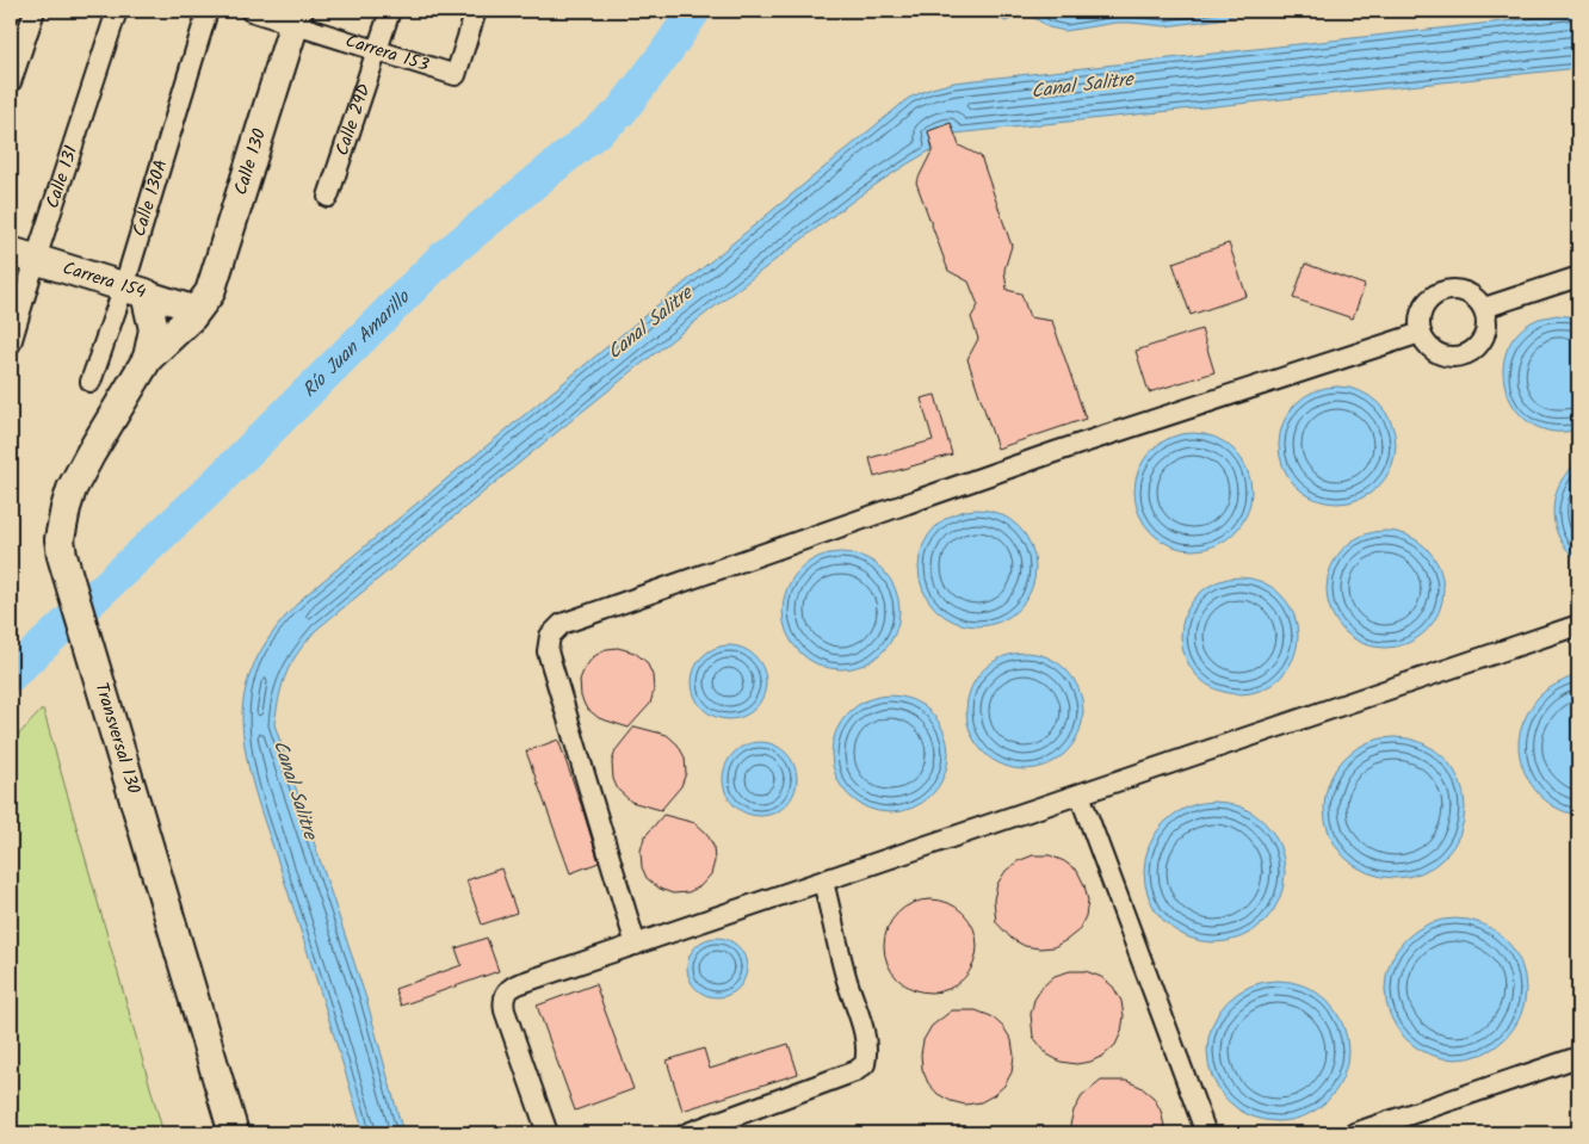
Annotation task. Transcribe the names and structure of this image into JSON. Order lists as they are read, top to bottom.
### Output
{
  "streets": {
    "main road": ["Calle 130", "Carrera 154", "Transversal 130"],
    "street": [
      "Carrera 153",
      "Calle 29D",
      "Calle 131",
      "Calle 130A"
    ]
  },
  "crossings": [
    ["Carrera 153", "Calle 29D"],
    ["Carrera 153", "Calle 130"],
    ["Calle 130", "Carrera 154"],
    ["Calle 130", "Transversal 130"],
    ["Calle 131", "Carrera 154"],
    ["Calle 130A", "Carrera 154"],
    ["Calle 130A", "Transversal 130"],
    ["Carrera 154", "Transversal 130"]
  ],
  "water": ["Canal Salitre", "Río Juan Amarillo"]
}
